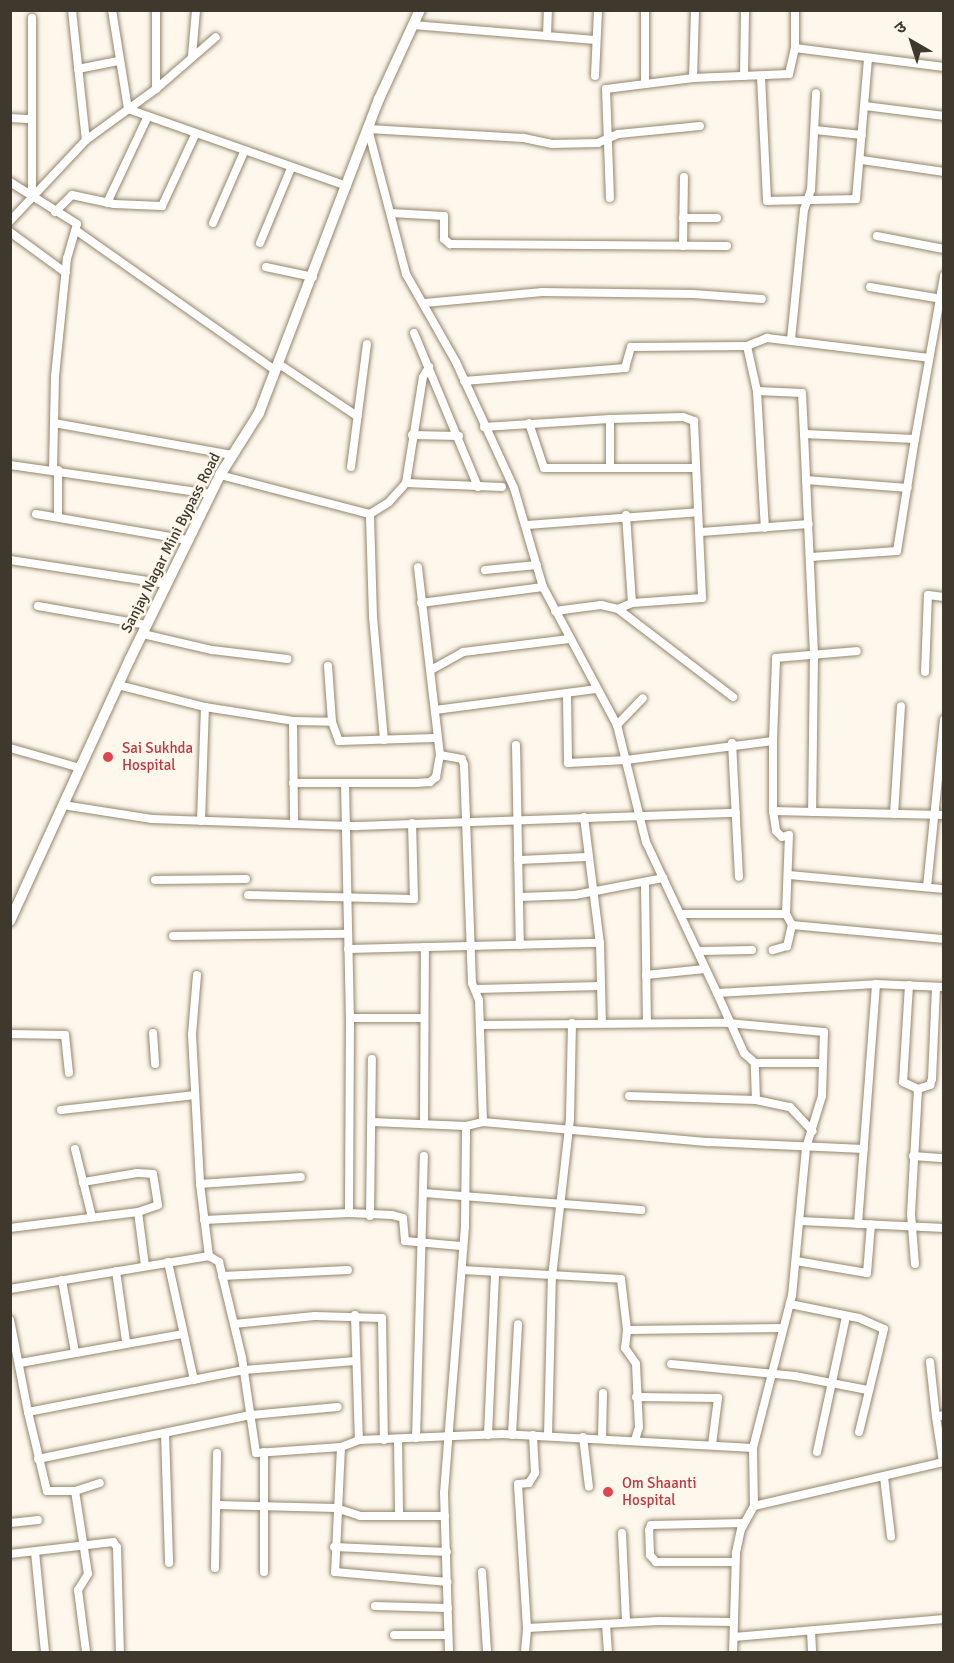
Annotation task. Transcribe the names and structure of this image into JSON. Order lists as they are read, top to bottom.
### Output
{
  "streets": {
    "street": ["Sanjay Nagar Mini Bypass Road"]
  },
  "places": ["Sai Sukhda Hospital", "Om Shaanti Hospital"],
  "north": "top left"
}
